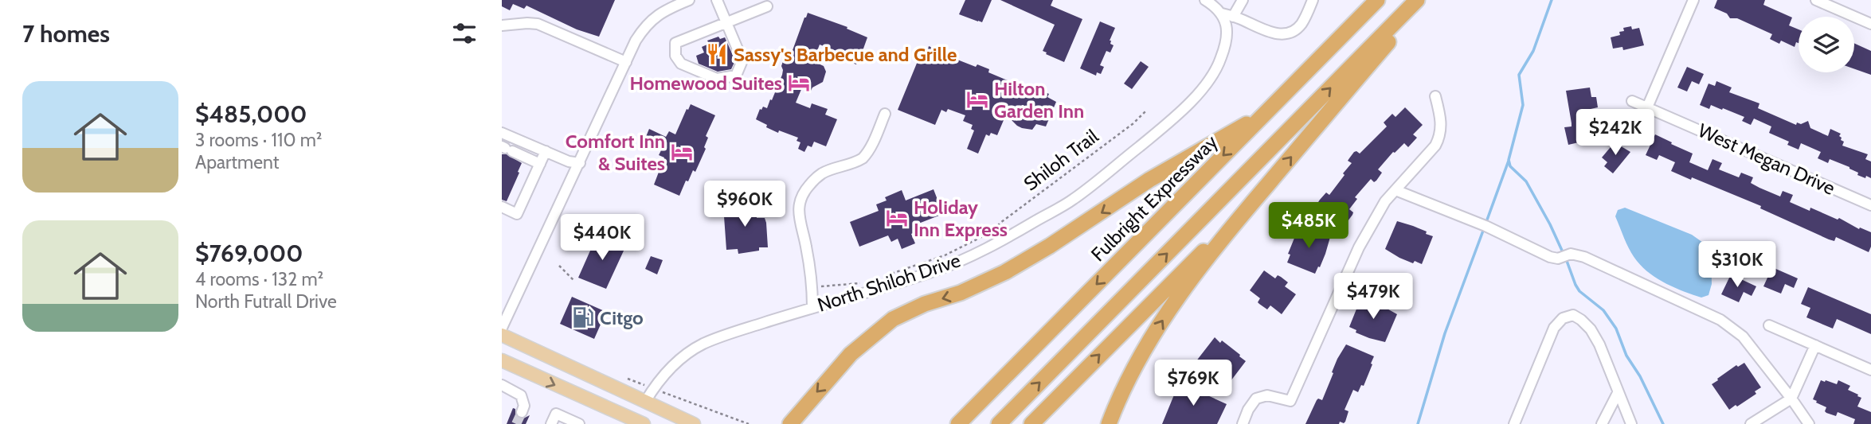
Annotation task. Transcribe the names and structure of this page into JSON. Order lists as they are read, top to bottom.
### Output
{
  "streets": {
    "highway": ["Fulbright Expressway"],
    "street": ["West Megan Drive", "North Shiloh Drive"],
    "path": ["Shiloh Trail"]
  },
  "places": {
    "restaurant": ["Sassy's Barbecue and Grille"],
    "hotel": [
      "Homewood Suites",
      "Hilton Garden Inn",
      "Comfort Inn & Suites",
      "Holiday Inn Express"
    ],
    "fuel station": ["Citgo"]
  },
  "page": {
    "heading": "7 homes",
    "list": [
      {
        "name": "$485,000",
        "note": "3 rooms · 110 m² · Apartment"
      },
      {
        "name": "$769,000",
        "note": "4 rooms · 132 m² · North Futrall Drive"
      }
    ],
    "price": [
      "$242K",
      "$960K",
      "$485K",
      "$440K",
      "$310K",
      "$479K",
      "$769K"
    ]
  }
}
